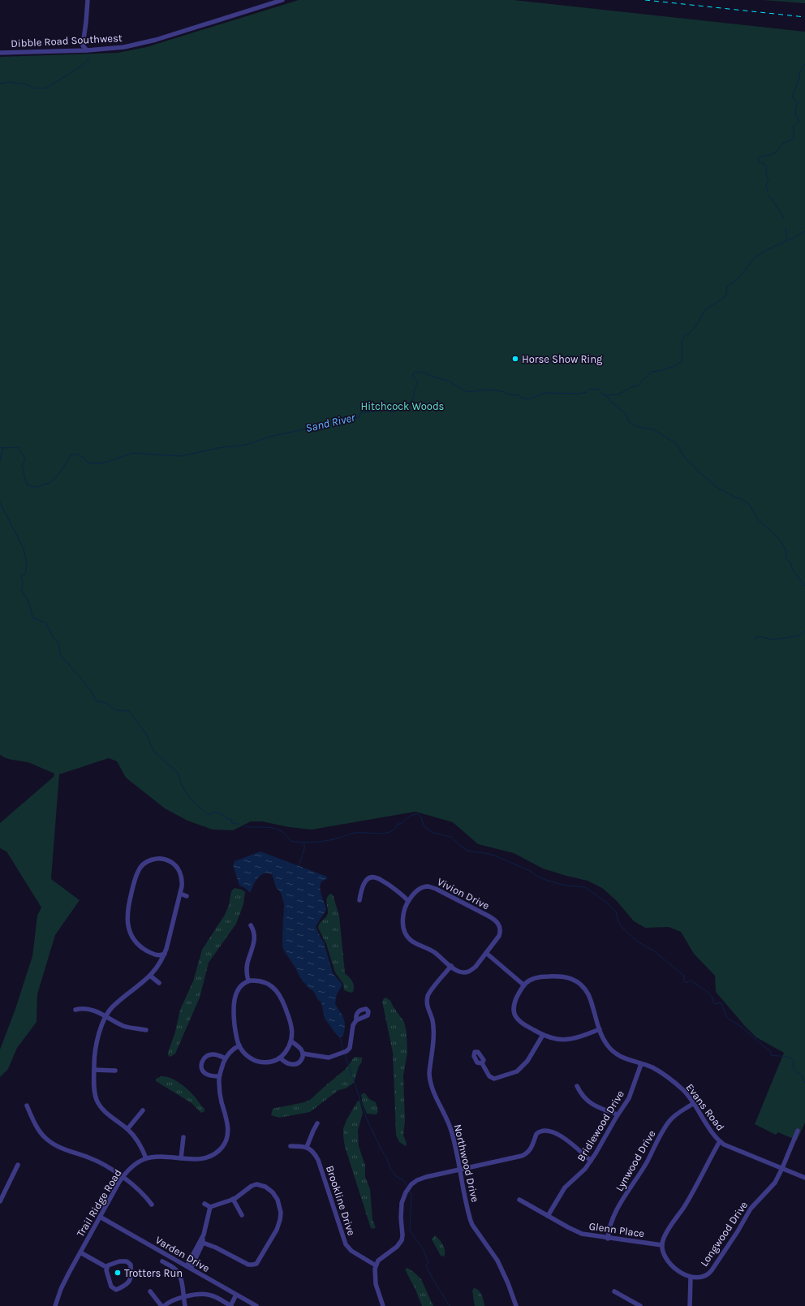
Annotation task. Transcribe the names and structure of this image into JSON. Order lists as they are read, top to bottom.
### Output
{
  "streets": {
    "street": [
      "Dibble Road Southwest",
      "Vivion Drive",
      "Evans Road",
      "Bridlewood Drive",
      "Lynwood Drive",
      "Northwood Drive",
      "Brookline Drive",
      "Trail Ridge Road",
      "Glenn Place",
      "Longwood Drive",
      "Varden Drive"
    ]
  },
  "crossings": [
    ["Vivion Drive", "Northwood Drive"],
    ["Evans Road", "Bridlewood Drive"],
    ["Evans Road", "Lynwood Drive"],
    ["Evans Road", "Longwood Drive"],
    ["Bridlewood Drive", "Glenn Place"],
    ["Lynwood Drive", "Glenn Place"],
    ["Trail Ridge Road", "Varden Drive"]
  ],
  "water": ["Sand River"],
  "parks": ["Hitchcock Woods"],
  "places": ["Horse Show Ring", "Trotters Run"]
}
